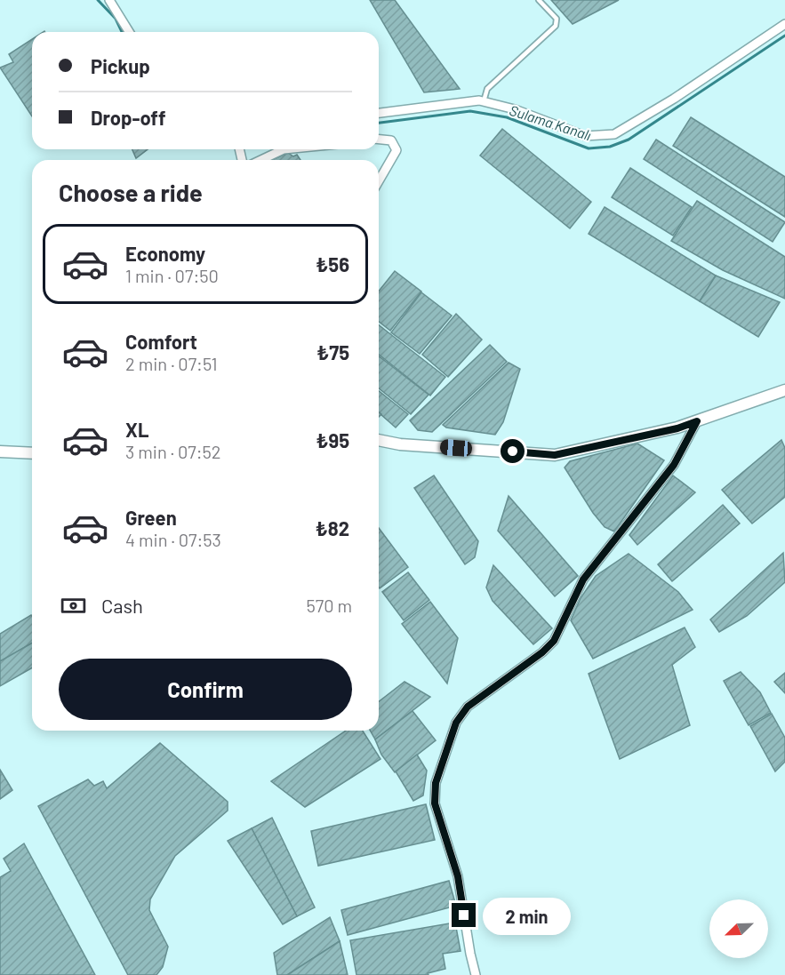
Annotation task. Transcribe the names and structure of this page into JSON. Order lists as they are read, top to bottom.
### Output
{
  "water": ["Sulama Kanalı"],
  "north": "bottom left",
  "page": {
    "banner": ["Pickup", "Drop-off"],
    "heading": "Choose a ride",
    "list": [
      {
        "name": "Economy",
        "note": "1 min · 07:50",
        "value": "₺56"
      },
      {
        "name": "Comfort",
        "note": "2 min · 07:51",
        "value": "₺75"
      },
      {
        "name": "XL",
        "note": "3 min · 07:52",
        "value": "₺95"
      },
      {
        "name": "Green",
        "note": "4 min · 07:53",
        "value": "₺82"
      }
    ],
    "pay": ["Cash", "570 m"],
    "buttons": "Confirm",
    "bubble": "2 min"
  }
}
